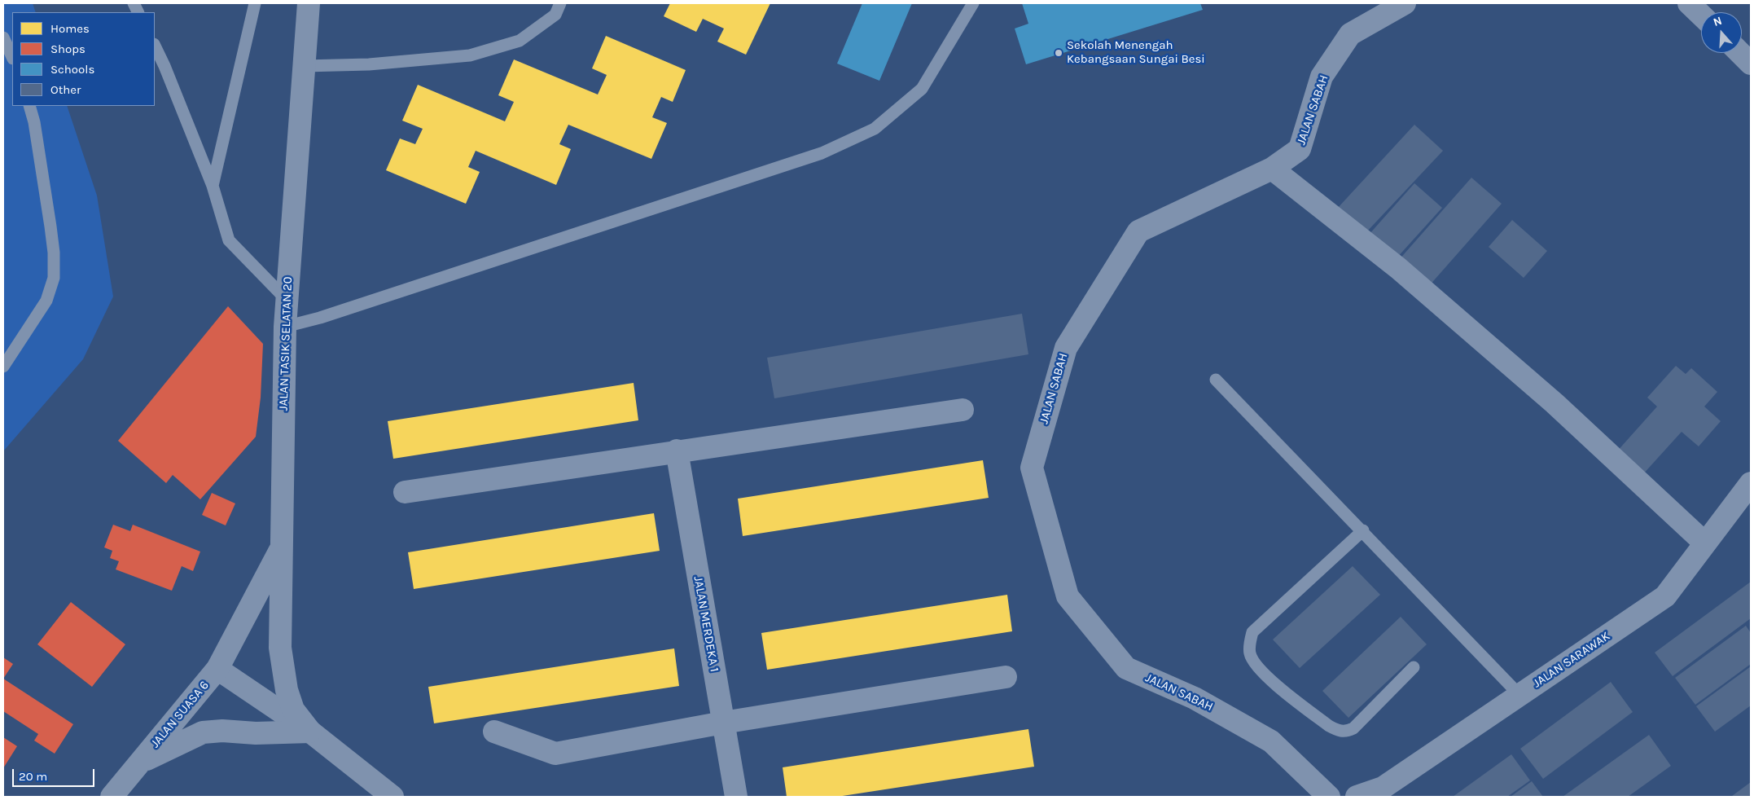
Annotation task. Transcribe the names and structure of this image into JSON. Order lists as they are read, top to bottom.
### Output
{
  "streets": {
    "street": [
      "JALAN SABAH",
      "JALAN TASIK SELATAN 20",
      "JALAN MERDEKA 1",
      "JALAN SARAWAK",
      "JALAN SUASA 6"
    ]
  },
  "crossings": [
    ["JALAN TASIK SELATAN 20", "JALAN SUASA 6"]
  ],
  "places": ["Sekolah Menengah Kebangsaan Sungai Besi"],
  "legend": [
    "Homes",
    "Shops",
    "Schools",
    "Other"
  ],
  "scale_bar": "20 m",
  "north": "top"
}
